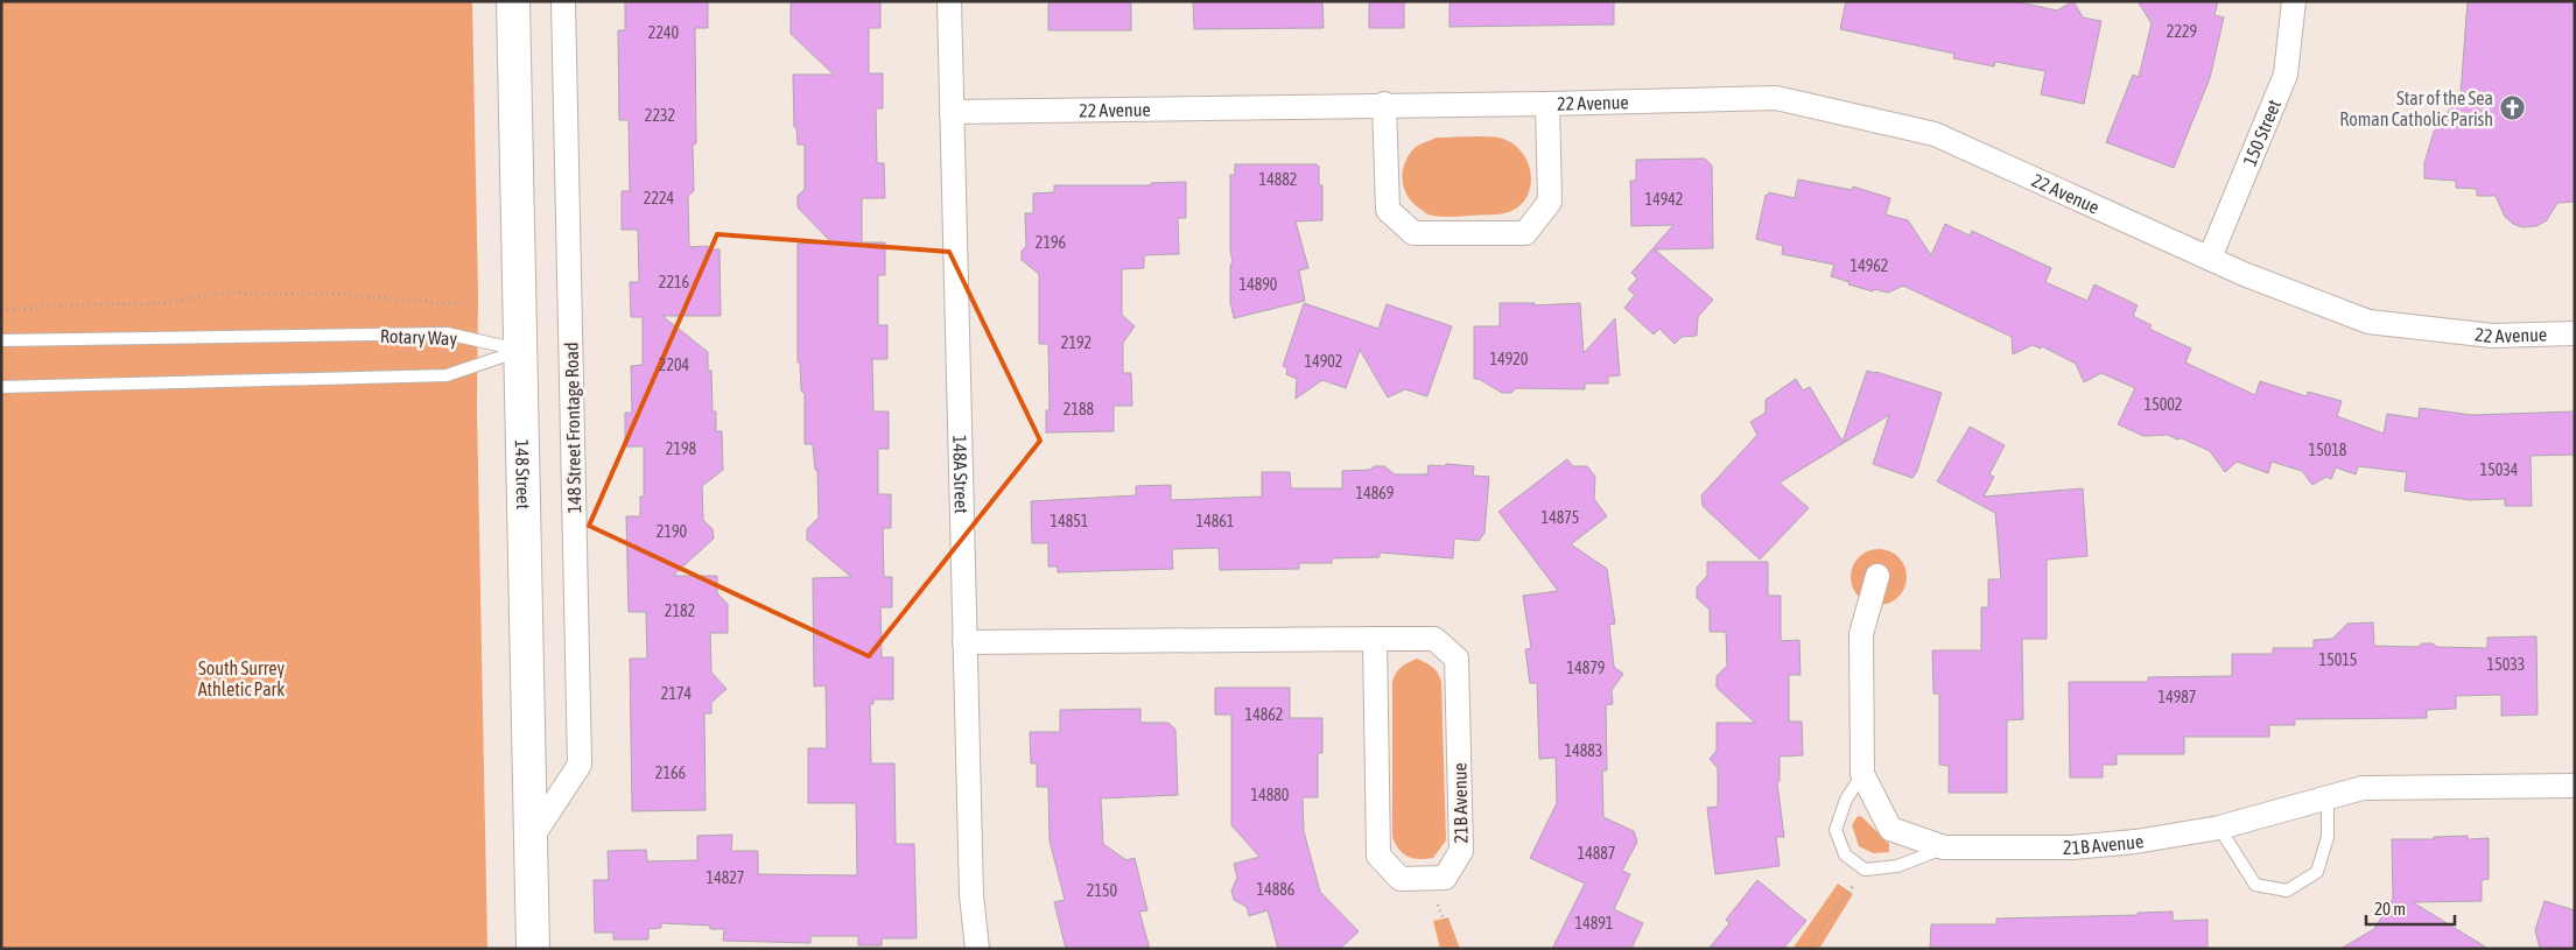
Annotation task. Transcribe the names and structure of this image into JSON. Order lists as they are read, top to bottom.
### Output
{
  "streets": {
    "main road": ["148 Street"],
    "street": [
      "22 Avenue",
      "150 Street",
      "148 Street Frontage Road",
      "148A Street",
      "21B Avenue"
    ],
    "lane": ["Rotary Way"]
  },
  "crossings": [
    ["22 Avenue", "150 Street"],
    ["22 Avenue", "148A Street"],
    ["Rotary Way", "148 Street"],
    ["148 Street Frontage Road", "148 Street"],
    ["148A Street", "21B Avenue"]
  ],
  "parks": ["South Surrey Athletic Park"],
  "places": {
    "church": ["Star of the Sea Roman Catholic Parish"]
  },
  "house_numbers": [
    "2229",
    "2240",
    "2232",
    "14882",
    "2224",
    "14942",
    "2196",
    "14962",
    "2216",
    "14890",
    "2192",
    "14920",
    "14902",
    "2204",
    "15002",
    "2188",
    "2198",
    "15018",
    "15034",
    "14869",
    "14875",
    "14851",
    "14861",
    "2190",
    "2182",
    "15015",
    "15033",
    "14879",
    "2174",
    "14987",
    "14862",
    "14883",
    "2166",
    "14880",
    "14887",
    "14827",
    "14886",
    "2150",
    "14891"
  ],
  "scale_bar": "20 m"
}
